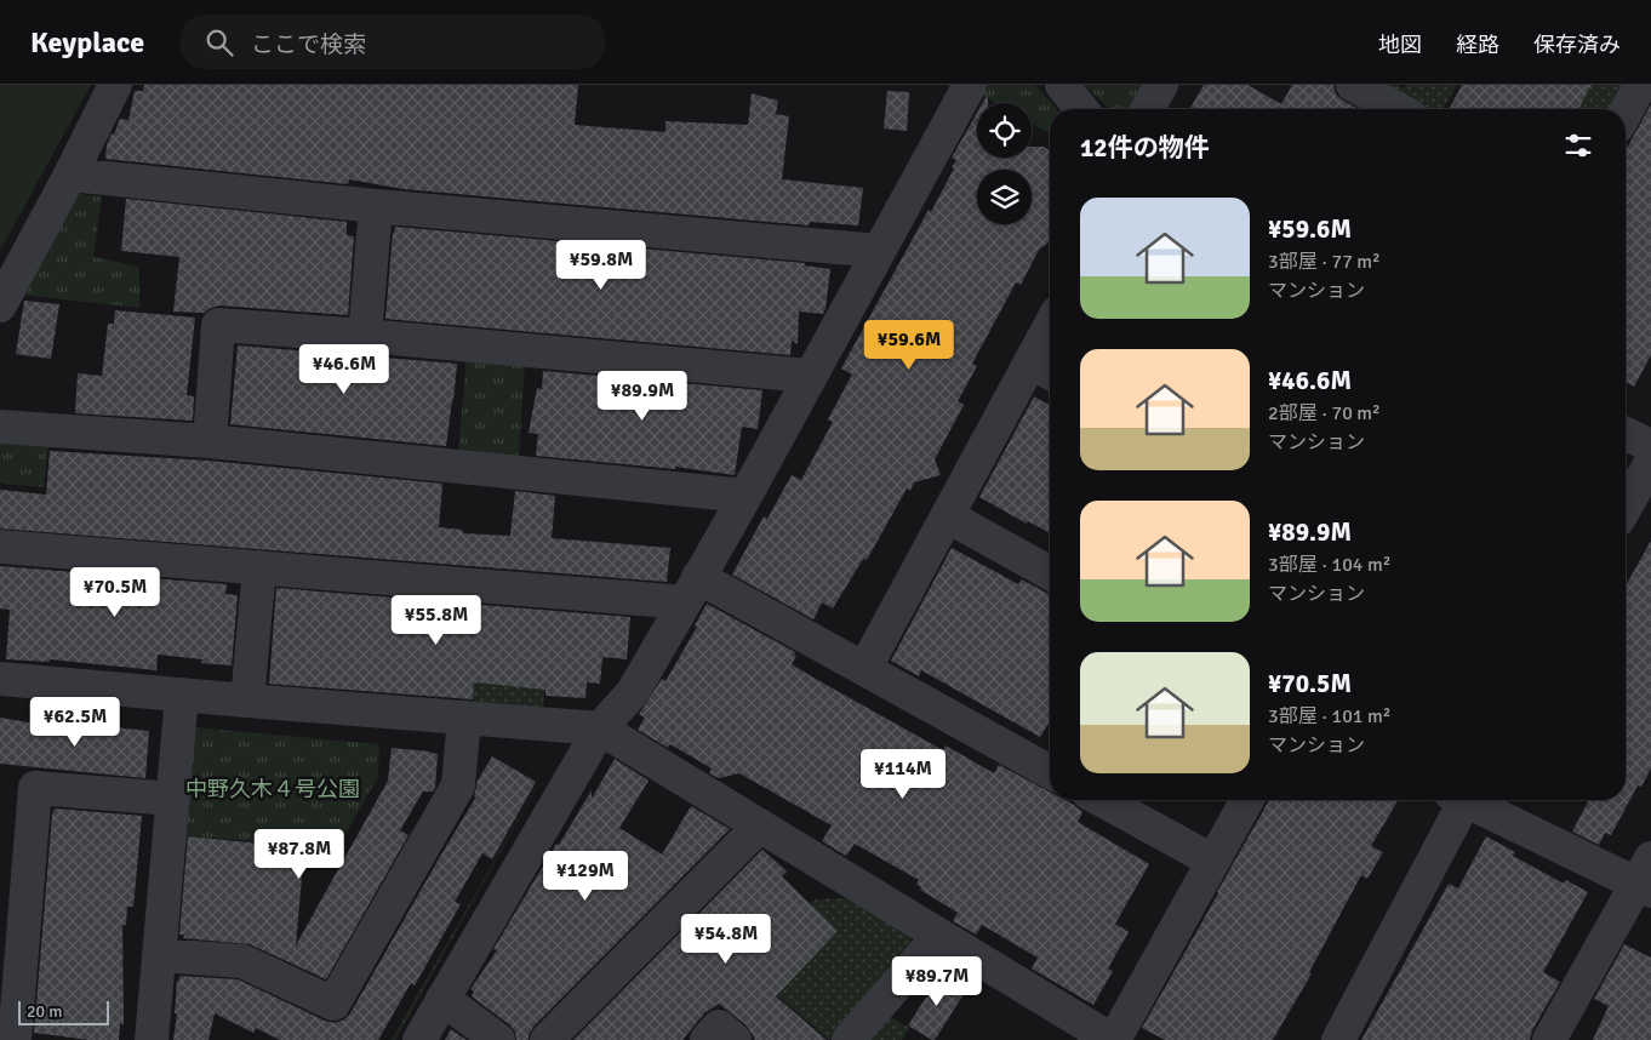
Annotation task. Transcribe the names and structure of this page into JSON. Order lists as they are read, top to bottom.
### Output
{
  "parks": ["中野久木４号公園"],
  "scale_bar": "20 m",
  "page": {
    "header": "Keyplace",
    "search": "ここで検索",
    "nav": ["地図", "経路", "保存済み"],
    "heading": "12件の物件",
    "list": [
      {
        "name": "¥59.6M",
        "note": "3部屋 · 77 m² · マンション"
      },
      {
        "name": "¥46.6M",
        "note": "2部屋 · 70 m² · マンション"
      },
      {
        "name": "¥89.9M",
        "note": "3部屋 · 104 m² · マンション"
      },
      {
        "name": "¥70.5M",
        "note": "3部屋 · 101 m² · マンション"
      }
    ],
    "price": [
      "¥59.8M",
      "¥59.6M",
      "¥46.6M",
      "¥89.9M",
      "¥70.5M",
      "¥55.8M",
      "¥62.5M",
      "¥114M",
      "¥87.8M",
      "¥129M",
      "¥54.8M",
      "¥89.7M"
    ],
    "scale": "20 m"
  }
}
